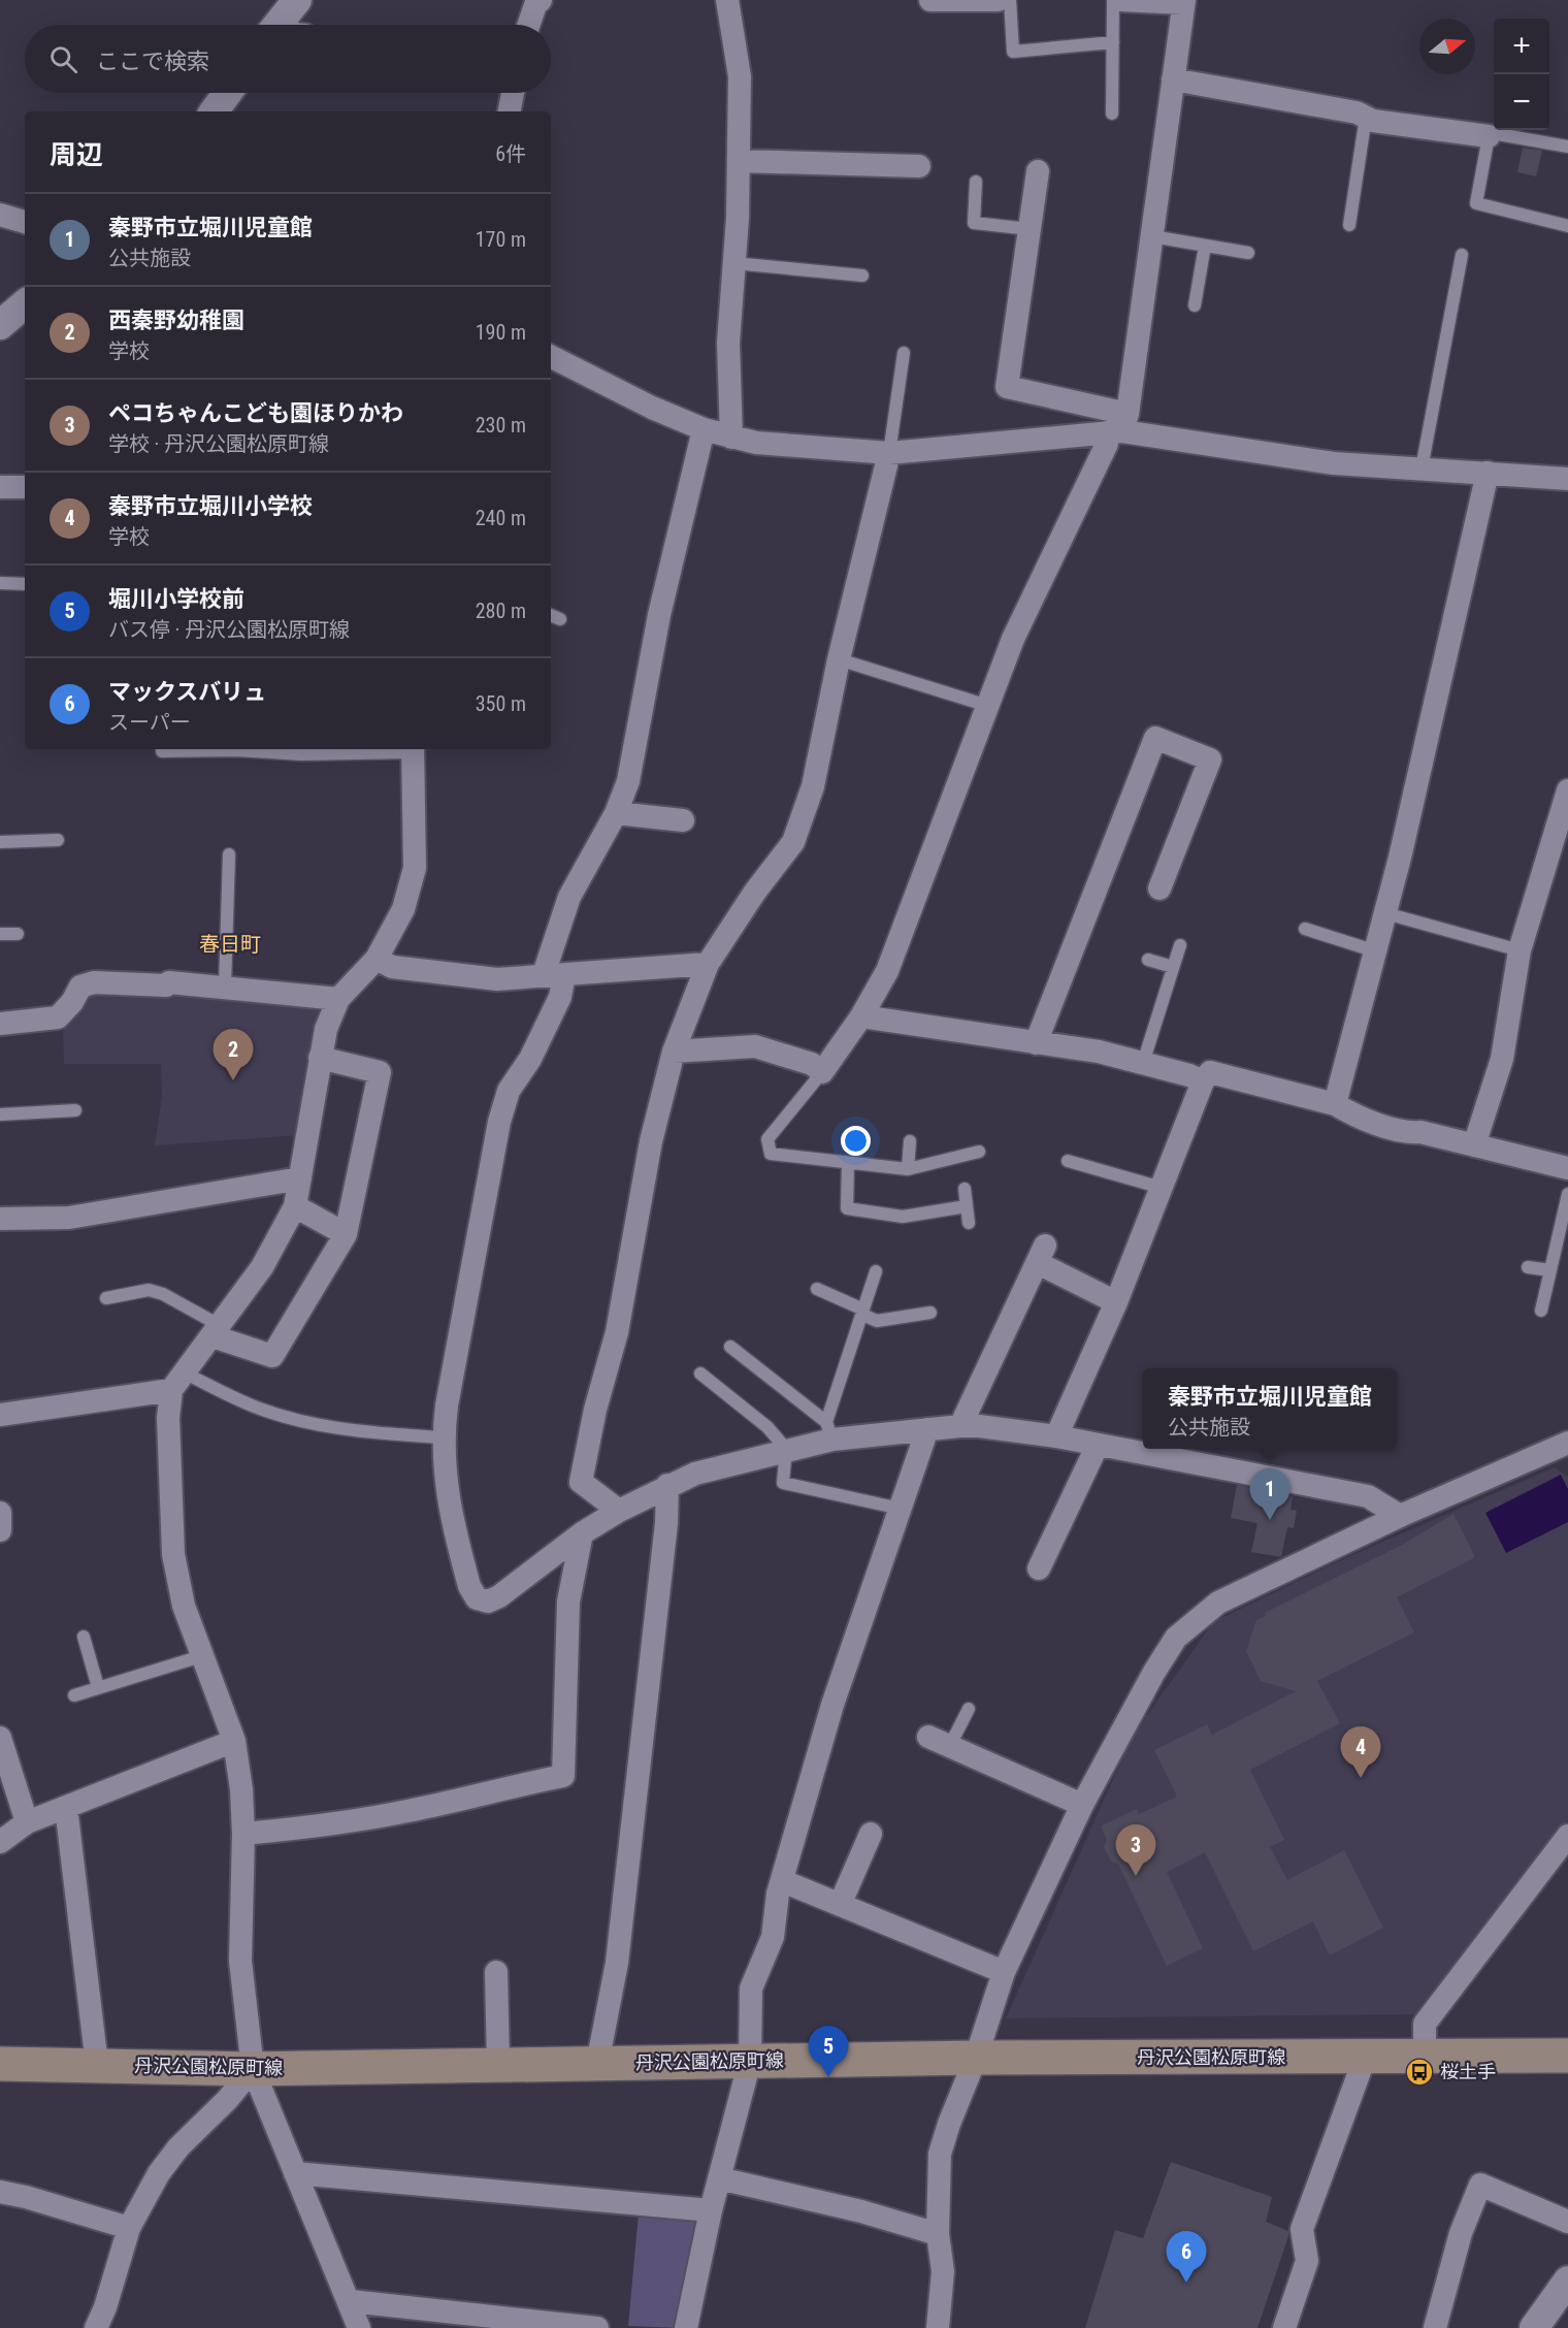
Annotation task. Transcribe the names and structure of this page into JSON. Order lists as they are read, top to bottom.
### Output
{
  "streets": {
    "main road": ["丹沢公園松原町線"]
  },
  "districts": ["春日町"],
  "places": {
    "bus stop": ["桜土手"]
  },
  "north": "right",
  "page": {
    "map_buttons": ["+", "−"],
    "search": "ここで検索",
    "heading": ["周辺", "6件"],
    "list": [
      {
        "mark": "1",
        "name": "秦野市立堀川児童館",
        "note": "公共施設",
        "value": "170 m"
      },
      {
        "mark": "2",
        "name": "西秦野幼稚園",
        "note": "学校",
        "value": "190 m"
      },
      {
        "mark": "3",
        "name": "ペコちゃんこども園ほりかわ",
        "note": "学校 · 丹沢公園松原町線",
        "value": "230 m"
      },
      {
        "mark": "4",
        "name": "秦野市立堀川小学校",
        "note": "学校",
        "value": "240 m"
      },
      {
        "mark": "5",
        "name": "堀川小学校前",
        "note": "バス停 · 丹沢公園松原町線",
        "value": "280 m"
      },
      {
        "mark": "6",
        "name": "マックスバリュ",
        "note": "スーパー",
        "value": "350 m"
      }
    ],
    "pins": [
      "2",
      "1",
      "4",
      "3",
      "5",
      "6"
    ],
    "popup": ["秦野市立堀川児童館", "公共施設"]
  }
}
